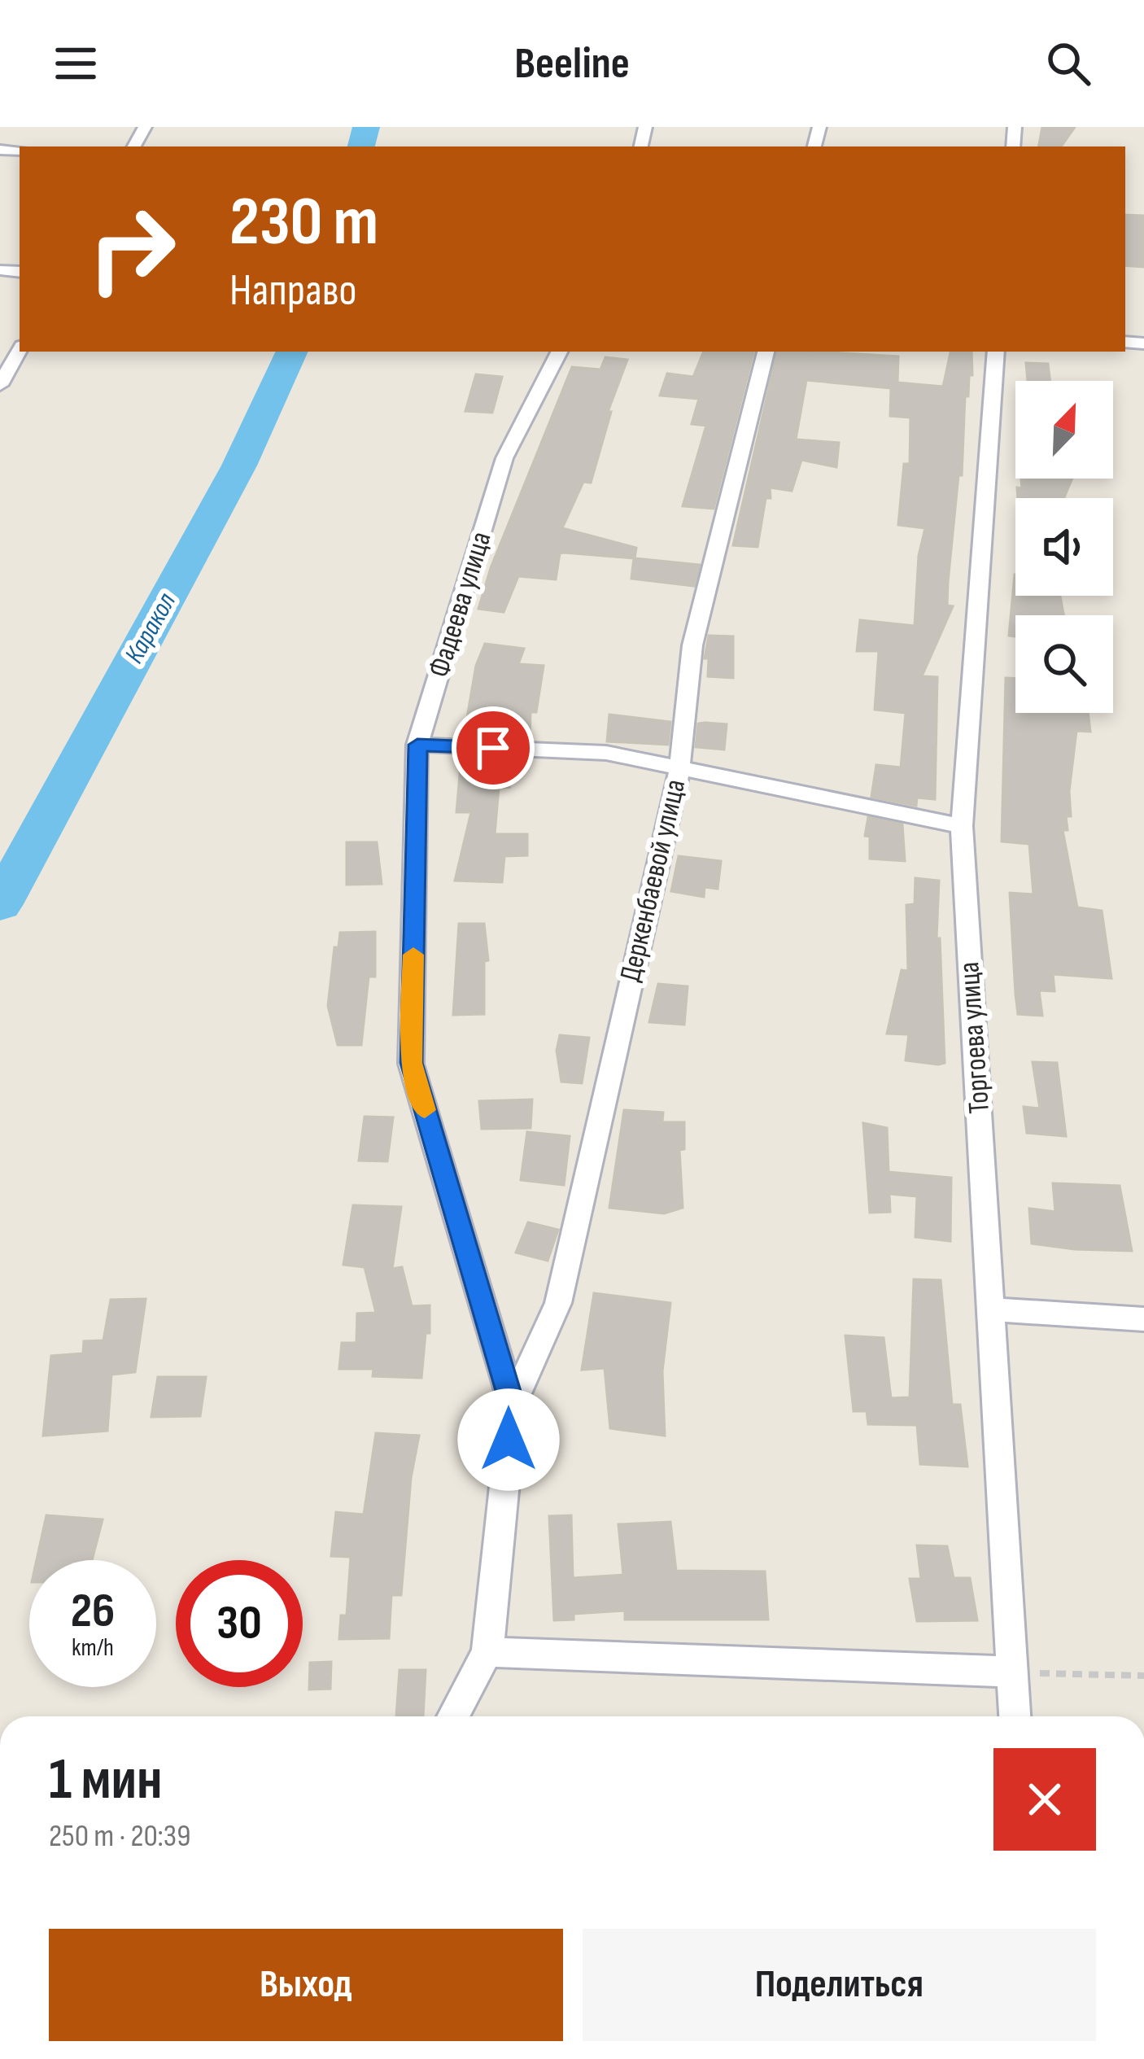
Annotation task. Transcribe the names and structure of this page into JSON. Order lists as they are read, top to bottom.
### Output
{
  "streets": {
    "street": ["Фадеева улица", "Деркенбаевой улица", "Торгоева улица"]
  },
  "crossings": [
    ["Фадеева улица", "Деркенбаевой улица"]
  ],
  "water": ["Каракол"],
  "north": "top right",
  "page": {
    "header": "Beeline",
    "turn": ["230 m", "Направо"],
    "speed": "26 km/h",
    "limit": "30",
    "heading": ["1 мин", "250 m · 20:39"],
    "buttons": ["Выход", "Поделиться"]
  }
}
